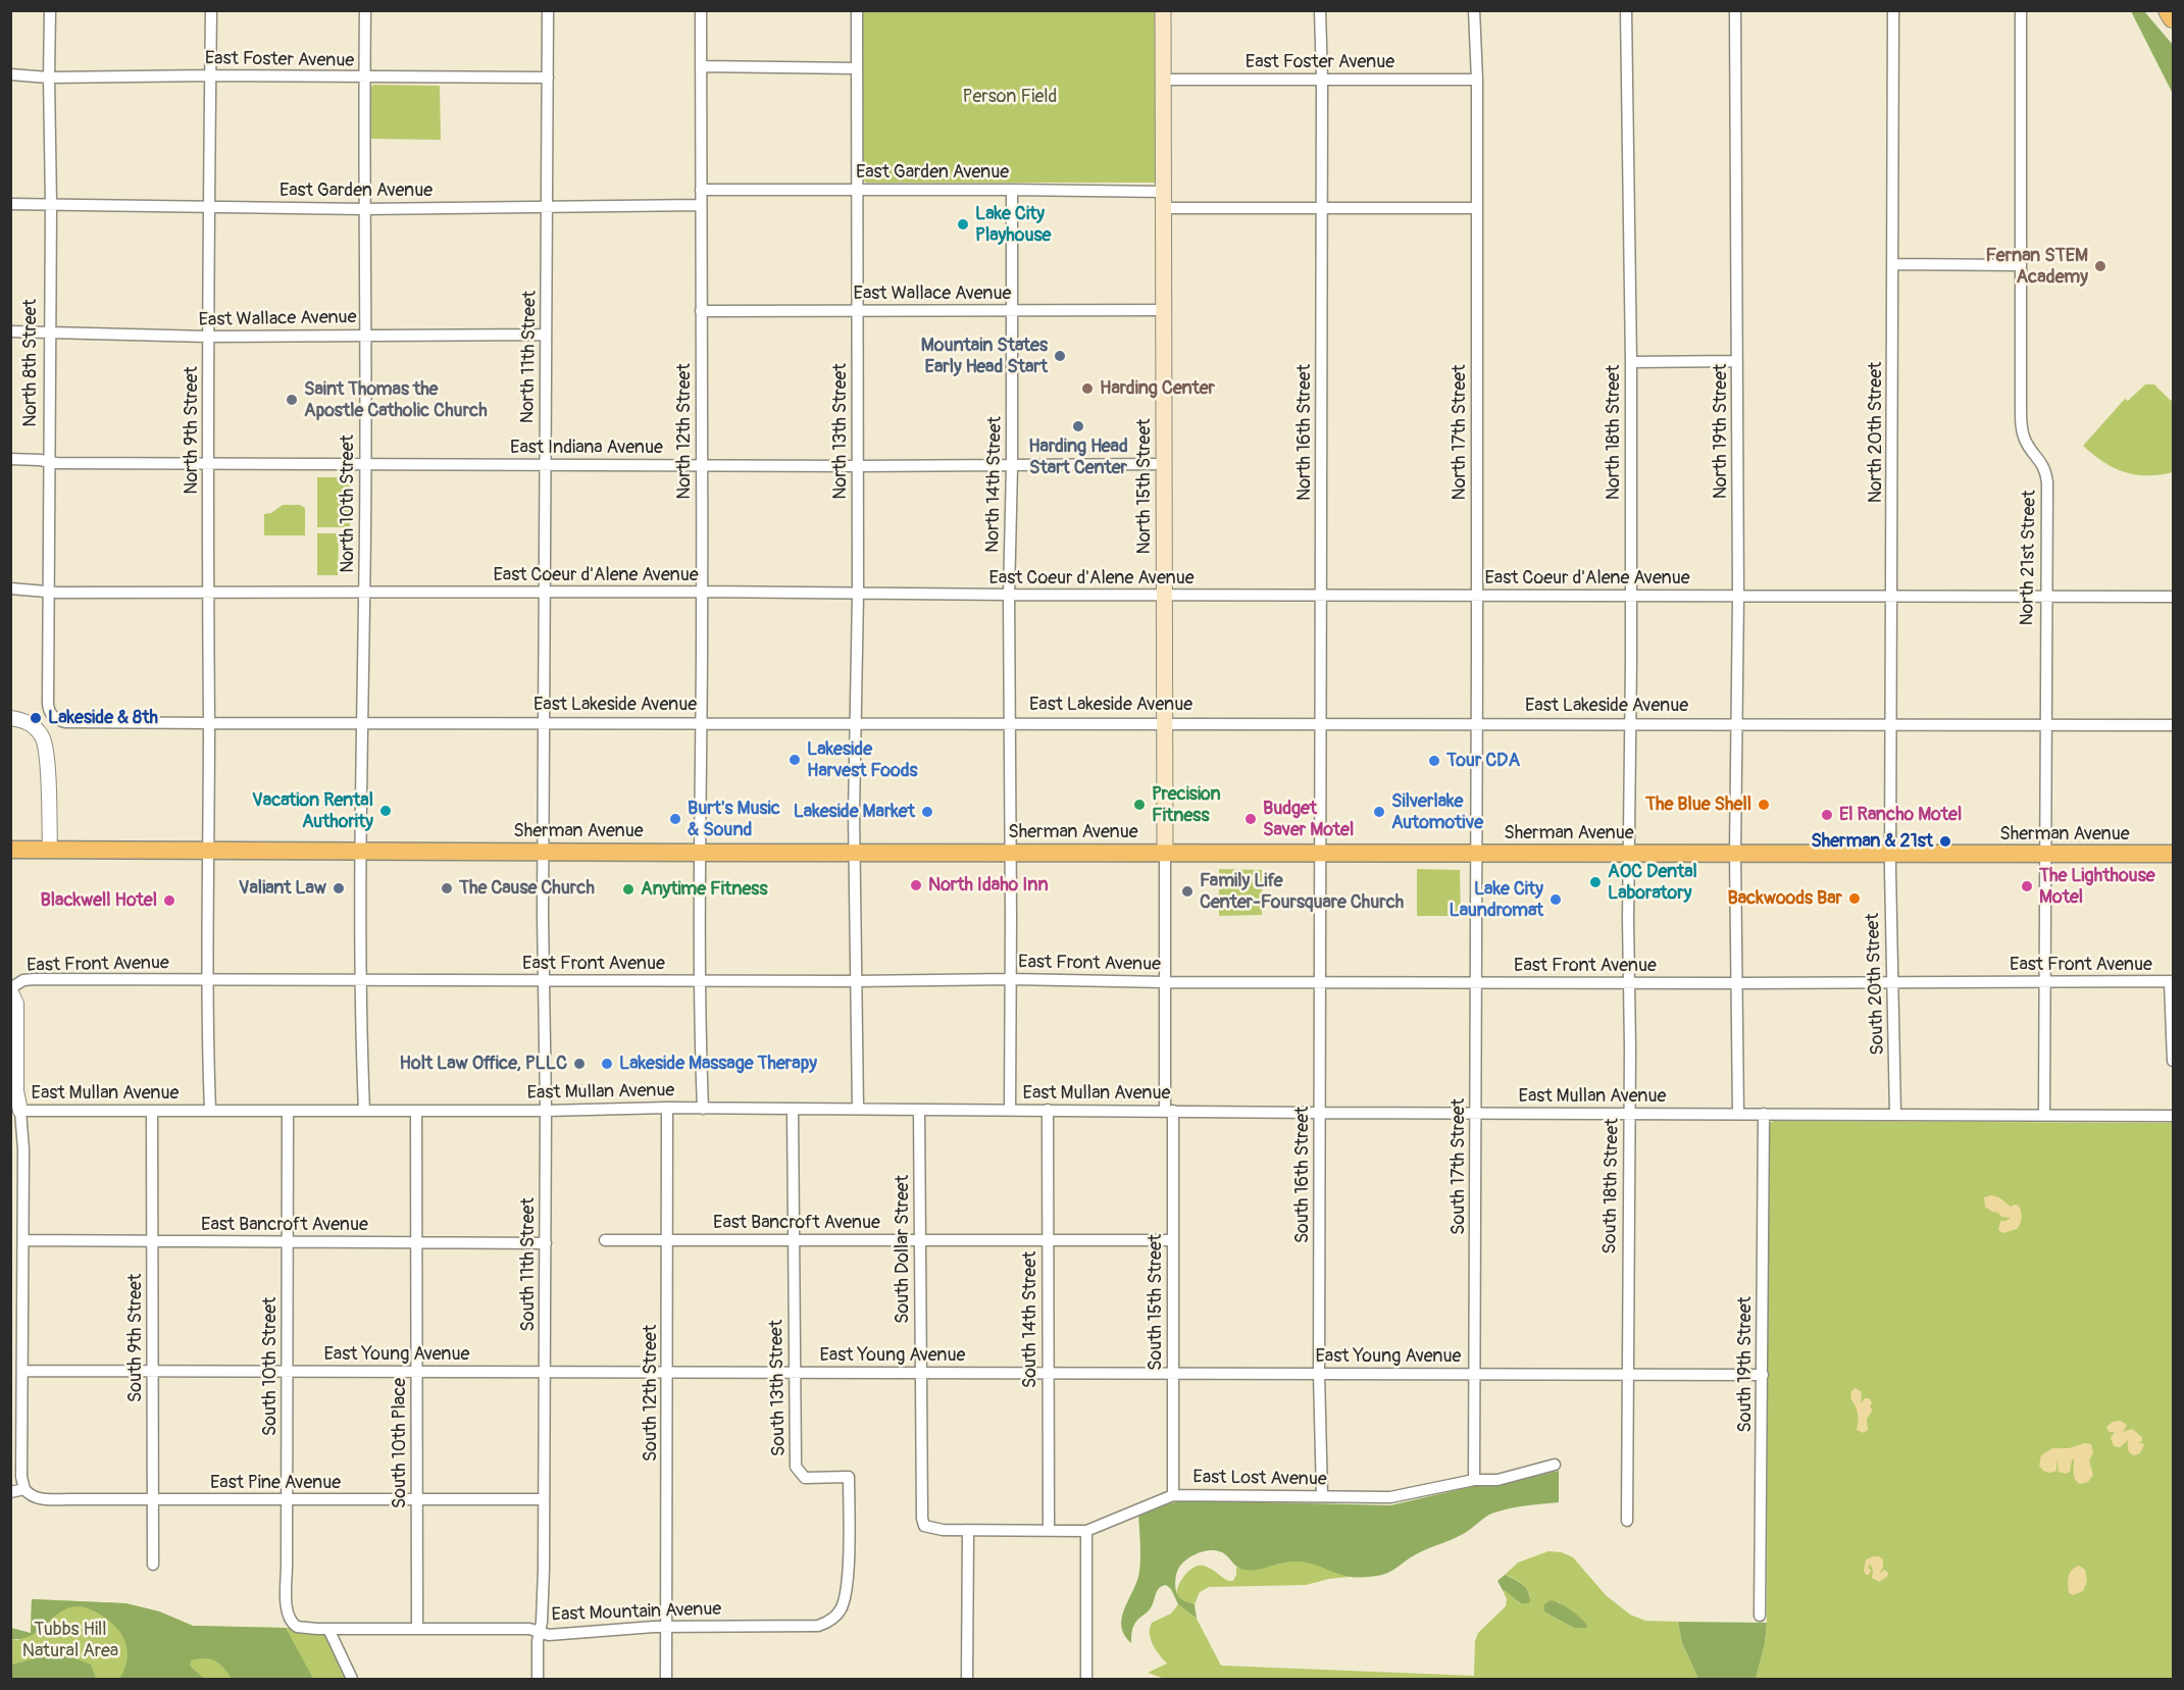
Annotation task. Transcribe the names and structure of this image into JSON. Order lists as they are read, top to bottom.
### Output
{
  "streets": {
    "main road": ["North 15th Street", "Sherman Avenue"],
    "street": [
      "East Foster Avenue",
      "East Garden Avenue",
      "East Wallace Avenue",
      "North 11th Street",
      "North 8th Street",
      "North 9th Street",
      "North 12th Street",
      "North 13th Street",
      "North 19th Street",
      "North 16th Street",
      "North 17th Street",
      "North 18th Street",
      "North 20th Street",
      "East Indiana Avenue",
      "North 14th Street",
      "North 10th Street",
      "North 21st Street",
      "East Coeur d'Alene Avenue",
      "East Lakeside Avenue",
      "East Front Avenue",
      "South 20th Street",
      "East Mullan Avenue",
      "South 17th Street",
      "South 16th Street",
      "South 18th Street",
      "East Bancroft Avenue",
      "South Dollar Street",
      "South 11th Street",
      "South 15th Street",
      "South 14th Street",
      "South 9th Street",
      "East Young Avenue",
      "South 19th Street",
      "South 10th Street",
      "South 13th Street",
      "South 12th Street",
      "South 10th Place",
      "East Lost Avenue",
      "East Pine Avenue",
      "East Mountain Avenue"
    ]
  },
  "crossings": [
    ["East Foster Avenue", "North 11th Street"],
    ["East Foster Avenue", "North 8th Street"],
    ["East Foster Avenue", "North 9th Street"],
    ["East Foster Avenue", "North 16th Street"],
    ["East Foster Avenue", "North 17th Street"],
    ["East Foster Avenue", "North 15th Street"],
    ["East Foster Avenue", "North 10th Street"],
    ["East Garden Avenue", "North 11th Street"],
    ["East Garden Avenue", "North 8th Street"],
    ["East Garden Avenue", "North 9th Street"],
    ["East Garden Avenue", "North 12th Street"],
    ["East Garden Avenue", "North 13th Street"],
    ["East Garden Avenue", "North 14th Street"],
    ["East Garden Avenue", "North 15th Street"],
    ["East Garden Avenue", "North 10th Street"],
    ["East Wallace Avenue", "North 11th Street"],
    ["East Wallace Avenue", "North 8th Street"],
    ["East Wallace Avenue", "North 9th Street"],
    ["East Wallace Avenue", "North 12th Street"],
    ["East Wallace Avenue", "North 13th Street"],
    ["East Wallace Avenue", "North 14th Street"],
    ["East Wallace Avenue", "North 15th Street"],
    ["East Wallace Avenue", "North 10th Street"],
    ["North 11th Street", "East Indiana Avenue"],
    ["North 11th Street", "East Coeur d'Alene Avenue"],
    ["North 11th Street", "East Lakeside Avenue"],
    ["North 11th Street", "Sherman Avenue"],
    ["North 11th Street", "South 11th Street"],
    ["North 8th Street", "East Indiana Avenue"],
    ["North 8th Street", "East Coeur d'Alene Avenue"],
    ["North 8th Street", "East Lakeside Avenue"],
    ["North 9th Street", "East Indiana Avenue"],
    ["North 9th Street", "East Coeur d'Alene Avenue"],
    ["North 9th Street", "East Lakeside Avenue"],
    ["North 9th Street", "Sherman Avenue"],
    ["North 12th Street", "East Indiana Avenue"],
    ["North 12th Street", "East Coeur d'Alene Avenue"],
    ["North 12th Street", "East Lakeside Avenue"],
    ["North 12th Street", "Sherman Avenue"],
    ["North 13th Street", "East Indiana Avenue"],
    ["North 13th Street", "East Coeur d'Alene Avenue"],
    ["North 13th Street", "East Lakeside Avenue"],
    ["North 13th Street", "Sherman Avenue"],
    ["North 19th Street", "East Coeur d'Alene Avenue"],
    ["North 19th Street", "East Lakeside Avenue"],
    ["North 19th Street", "Sherman Avenue"],
    ["North 16th Street", "East Coeur d'Alene Avenue"],
    ["North 16th Street", "East Lakeside Avenue"],
    ["North 16th Street", "Sherman Avenue"],
    ["North 16th Street", "South 16th Street"],
    ["North 17th Street", "East Coeur d'Alene Avenue"],
    ["North 17th Street", "East Lakeside Avenue"],
    ["North 17th Street", "Sherman Avenue"],
    ["North 17th Street", "South 17th Street"],
    ["North 18th Street", "East Coeur d'Alene Avenue"],
    ["North 18th Street", "East Lakeside Avenue"],
    ["North 18th Street", "Sherman Avenue"],
    ["North 18th Street", "South 18th Street"],
    ["North 20th Street", "East Coeur d'Alene Avenue"],
    ["North 20th Street", "East Lakeside Avenue"],
    ["North 20th Street", "Sherman Avenue"],
    ["North 20th Street", "South 20th Street"],
    ["East Indiana Avenue", "North 14th Street"],
    ["East Indiana Avenue", "North 15th Street"],
    ["East Indiana Avenue", "North 10th Street"],
    ["North 14th Street", "East Coeur d'Alene Avenue"],
    ["North 14th Street", "East Lakeside Avenue"],
    ["North 14th Street", "Sherman Avenue"],
    ["North 15th Street", "East Coeur d'Alene Avenue"],
    ["North 15th Street", "East Lakeside Avenue"],
    ["North 15th Street", "Sherman Avenue"],
    ["North 15th Street", "South 15th Street"],
    ["North 10th Street", "East Coeur d'Alene Avenue"],
    ["North 10th Street", "East Lakeside Avenue"],
    ["North 10th Street", "Sherman Avenue"],
    ["North 21st Street", "East Coeur d'Alene Avenue"],
    ["North 21st Street", "East Lakeside Avenue"],
    ["North 21st Street", "Sherman Avenue"],
    ["North 21st Street", "East Front Avenue"],
    ["North 21st Street", "East Mullan Avenue"],
    ["Sherman Avenue", "South 20th Street"],
    ["Sherman Avenue", "South 17th Street"],
    ["Sherman Avenue", "South 16th Street"],
    ["Sherman Avenue", "South 18th Street"],
    ["Sherman Avenue", "South 11th Street"],
    ["Sherman Avenue", "South 15th Street"],
    ["East Front Avenue", "South 20th Street"],
    ["East Front Avenue", "South 17th Street"],
    ["East Front Avenue", "South 16th Street"],
    ["East Front Avenue", "South 18th Street"],
    ["East Front Avenue", "South 11th Street"],
    ["East Front Avenue", "South 15th Street"],
    ["South 20th Street", "East Mullan Avenue"],
    ["East Mullan Avenue", "South 17th Street"],
    ["East Mullan Avenue", "South 16th Street"],
    ["East Mullan Avenue", "South 18th Street"],
    ["East Mullan Avenue", "South Dollar Street"],
    ["East Mullan Avenue", "South 11th Street"],
    ["East Mullan Avenue", "South 15th Street"],
    ["East Mullan Avenue", "South 14th Street"],
    ["East Mullan Avenue", "South 9th Street"],
    ["East Mullan Avenue", "South 19th Street"],
    ["East Mullan Avenue", "South 10th Street"],
    ["East Mullan Avenue", "South 13th Street"],
    ["East Mullan Avenue", "South 12th Street"],
    ["East Mullan Avenue", "South 10th Place"],
    ["South 17th Street", "East Young Avenue"],
    ["South 17th Street", "East Lost Avenue"],
    ["South 16th Street", "East Young Avenue"],
    ["South 16th Street", "East Lost Avenue"],
    ["South 18th Street", "East Young Avenue"],
    ["East Bancroft Avenue", "South Dollar Street"],
    ["East Bancroft Avenue", "South 11th Street"],
    ["East Bancroft Avenue", "South 15th Street"],
    ["East Bancroft Avenue", "South 14th Street"],
    ["East Bancroft Avenue", "South 9th Street"],
    ["East Bancroft Avenue", "South 10th Street"],
    ["East Bancroft Avenue", "South 13th Street"],
    ["East Bancroft Avenue", "South 12th Street"],
    ["East Bancroft Avenue", "South 10th Place"],
    ["South Dollar Street", "East Young Avenue"],
    ["South Dollar Street", "East Lost Avenue"],
    ["South 11th Street", "East Young Avenue"],
    ["South 11th Street", "East Pine Avenue"],
    ["South 11th Street", "East Mountain Avenue"],
    ["South 15th Street", "East Young Avenue"],
    ["South 15th Street", "East Lost Avenue"],
    ["South 14th Street", "East Young Avenue"],
    ["South 14th Street", "East Lost Avenue"],
    ["South 9th Street", "East Young Avenue"],
    ["South 9th Street", "East Pine Avenue"],
    ["East Young Avenue", "South 19th Street"],
    ["East Young Avenue", "South 10th Street"],
    ["East Young Avenue", "South 13th Street"],
    ["East Young Avenue", "South 12th Street"],
    ["East Young Avenue", "South 10th Place"],
    ["South 10th Street", "East Pine Avenue"],
    ["South 10th Street", "East Mountain Avenue"],
    ["South 13th Street", "East Mountain Avenue"],
    ["South 12th Street", "East Mountain Avenue"],
    ["South 10th Place", "East Pine Avenue"],
    ["South 10th Place", "East Mountain Avenue"]
  ],
  "parks": ["Person Field", "Tubbs Hill Natural Area"],
  "places": [
    "Lake City Playhouse",
    "Fernan STEM Academy",
    "Mountain States Early Head Start",
    "Harding Center",
    "Saint Thomas the Apostle Catholic Church",
    "Harding Head Start Center",
    "Lakeside & 8th",
    "Lakeside Harvest Foods",
    "Tour CDA",
    "Precision Fitness",
    "The Blue Shell",
    "Vacation Rental Authority",
    "Lakeside Market",
    "Silverlake Automotive",
    "El Rancho Motel",
    "Burt's Music & Sound",
    "Budget Saver Motel",
    "Sherman & 21st",
    "AOC Dental Laboratory",
    "North Idaho Inn",
    "The Lighthouse Motel",
    "Valiant Law",
    "The Cause Church",
    "Anytime Fitness",
    "Family Life Center-Foursquare Church",
    "Backwoods Bar",
    "Lake City Laundromat",
    "Blackwell Hotel",
    "Holt Law Office, PLLC",
    "Lakeside Massage Therapy"
  ]
}
